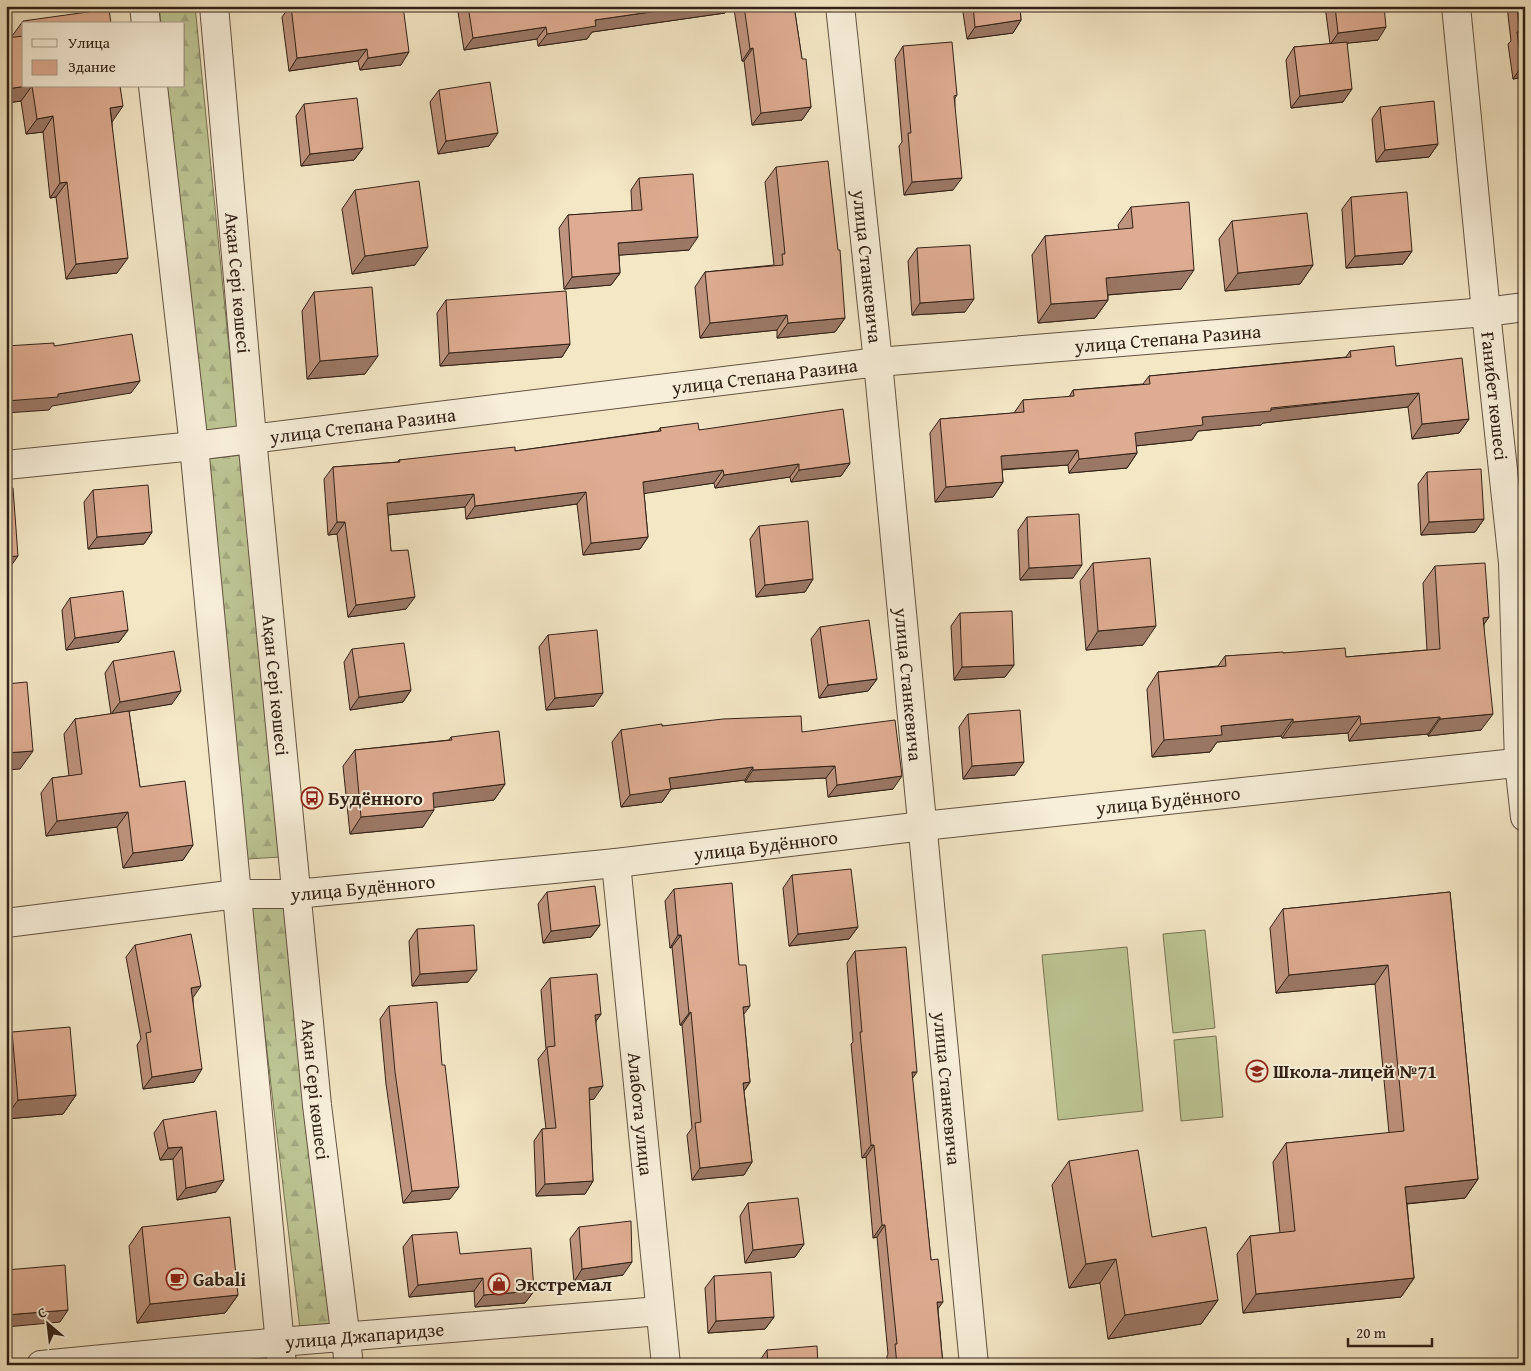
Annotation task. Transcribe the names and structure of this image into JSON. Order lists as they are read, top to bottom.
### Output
{
  "streets": {
    "street": [
      "улица Станкевича",
      "Ақан Сері көшесі",
      "улица Степана Разина",
      "Ғанибет көшесі",
      "улица Будённого",
      "Алабота улица",
      "улица Джапаридзе"
    ]
  },
  "crossings": [
    ["улица Станкевича", "улица Степана Разина"],
    ["улица Станкевича", "улица Будённого"],
    ["Ақан Сері көшесі", "улица Степана Разина"],
    ["Ақан Сері көшесі", "улица Будённого"],
    ["Ақан Сері көшесі", "улица Джапаридзе"],
    ["улица Степана Разина", "Ғанибет көшесі"],
    ["Ғанибет көшесі", "улица Будённого"],
    ["улица Будённого", "Алабота улица"],
    ["Алабота улица", "улица Джапаридзе"]
  ],
  "places": {
    "bus stop": ["Будённого"],
    "school or university": ["Школа-лицей №71"],
    "cafe": ["Gabali"],
    "shop": ["Экстремал"]
  },
  "legend": ["Улица", "Здание"],
  "scale_bar": "20 m",
  "north": "top left"
}
